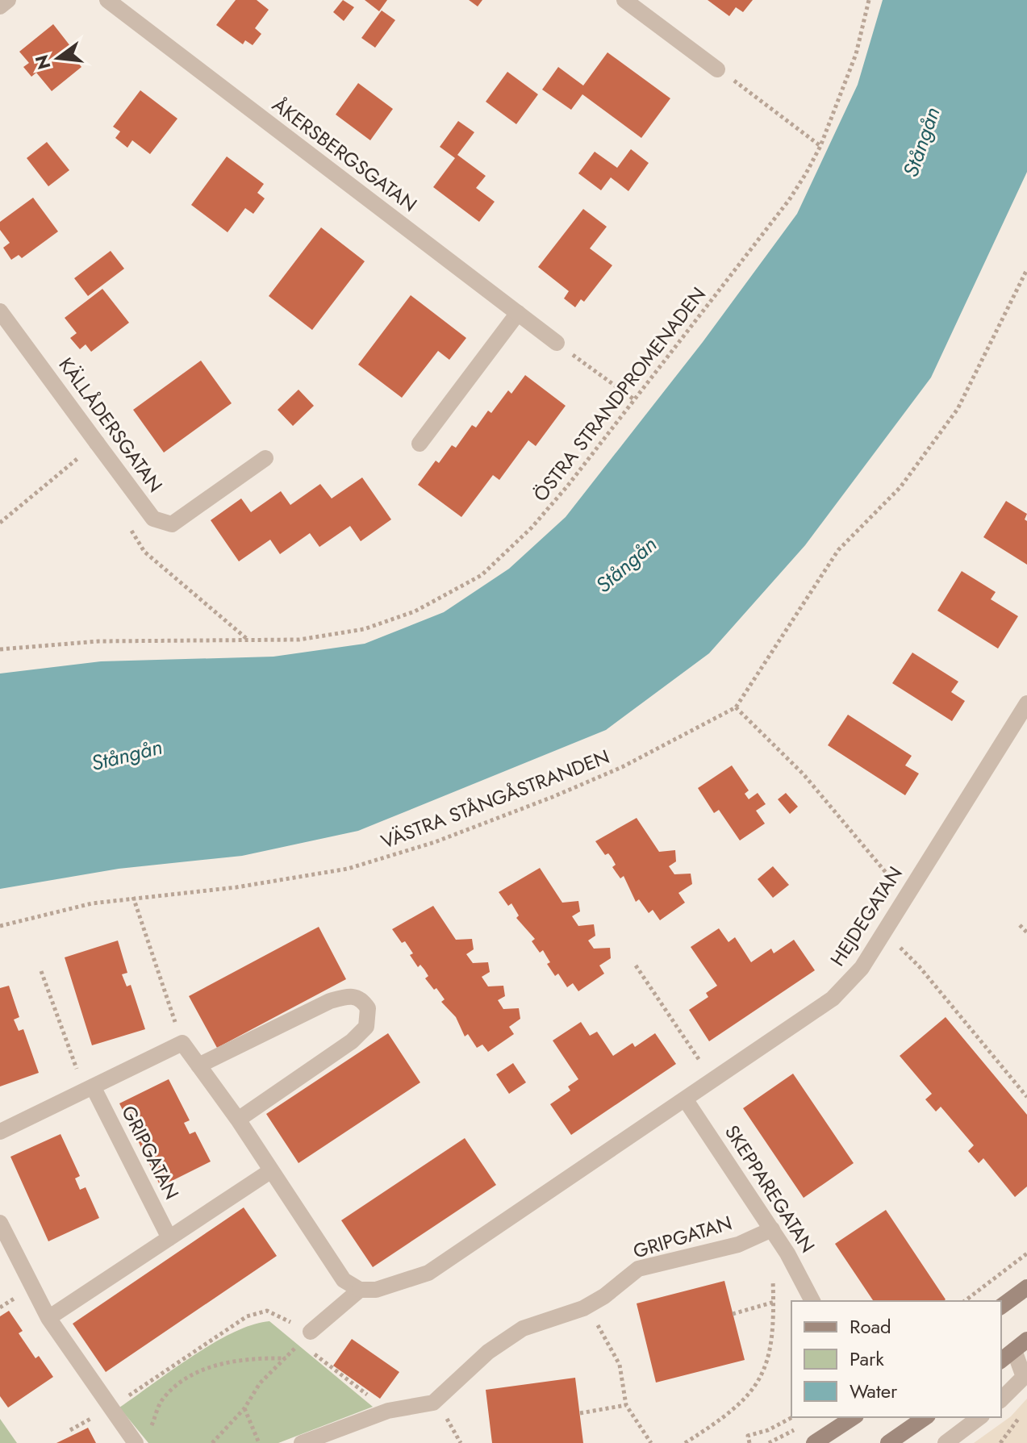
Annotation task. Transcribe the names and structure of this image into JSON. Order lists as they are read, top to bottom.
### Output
{
  "streets": {
    "street": [
      "ÅKERSBERGSGATAN",
      "KÄLLÅDERSGATAN",
      "HEJDEGATAN",
      "GRIPGATAN",
      "SKEPPAREGATAN"
    ],
    "path": ["ÖSTRA STRANDPROMENADEN", "VÄSTRA STÅNGÅSTRANDEN"]
  },
  "crossings": [
    ["HEJDEGATAN", "SKEPPAREGATAN"],
    ["GRIPGATAN", "SKEPPAREGATAN"]
  ],
  "water": ["Stångån"],
  "legend": ["Road", "Park", "Water"],
  "north": "left"
}
